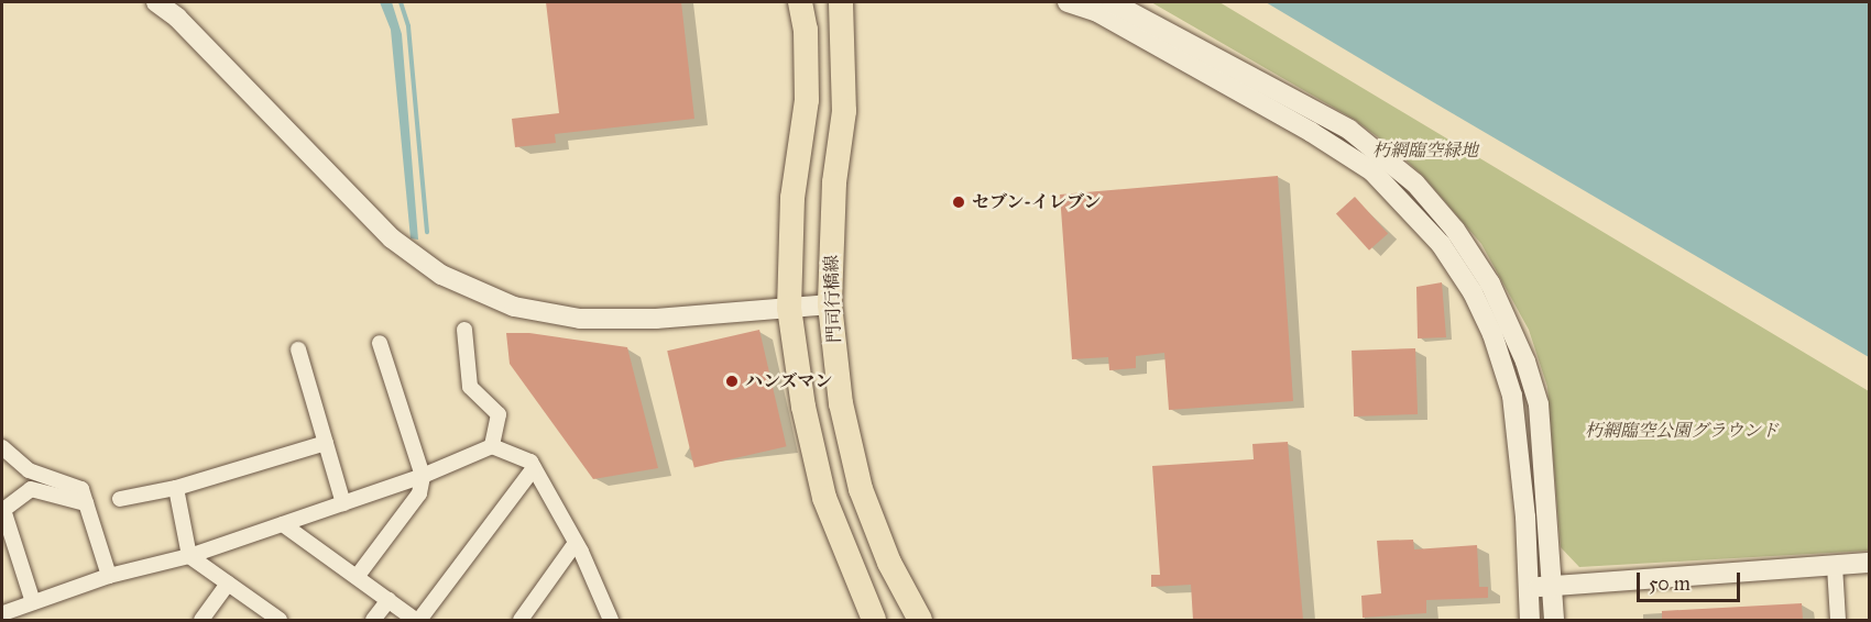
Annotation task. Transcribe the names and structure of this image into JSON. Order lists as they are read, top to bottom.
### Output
{
  "streets": {
    "main road": ["門司行橋線"]
  },
  "parks": ["朽網臨空緑地", "朽網臨空公園グラウンド"],
  "places": ["セブン-イレブン", "ハンズマン"],
  "scale_bar": "50 m"
}
